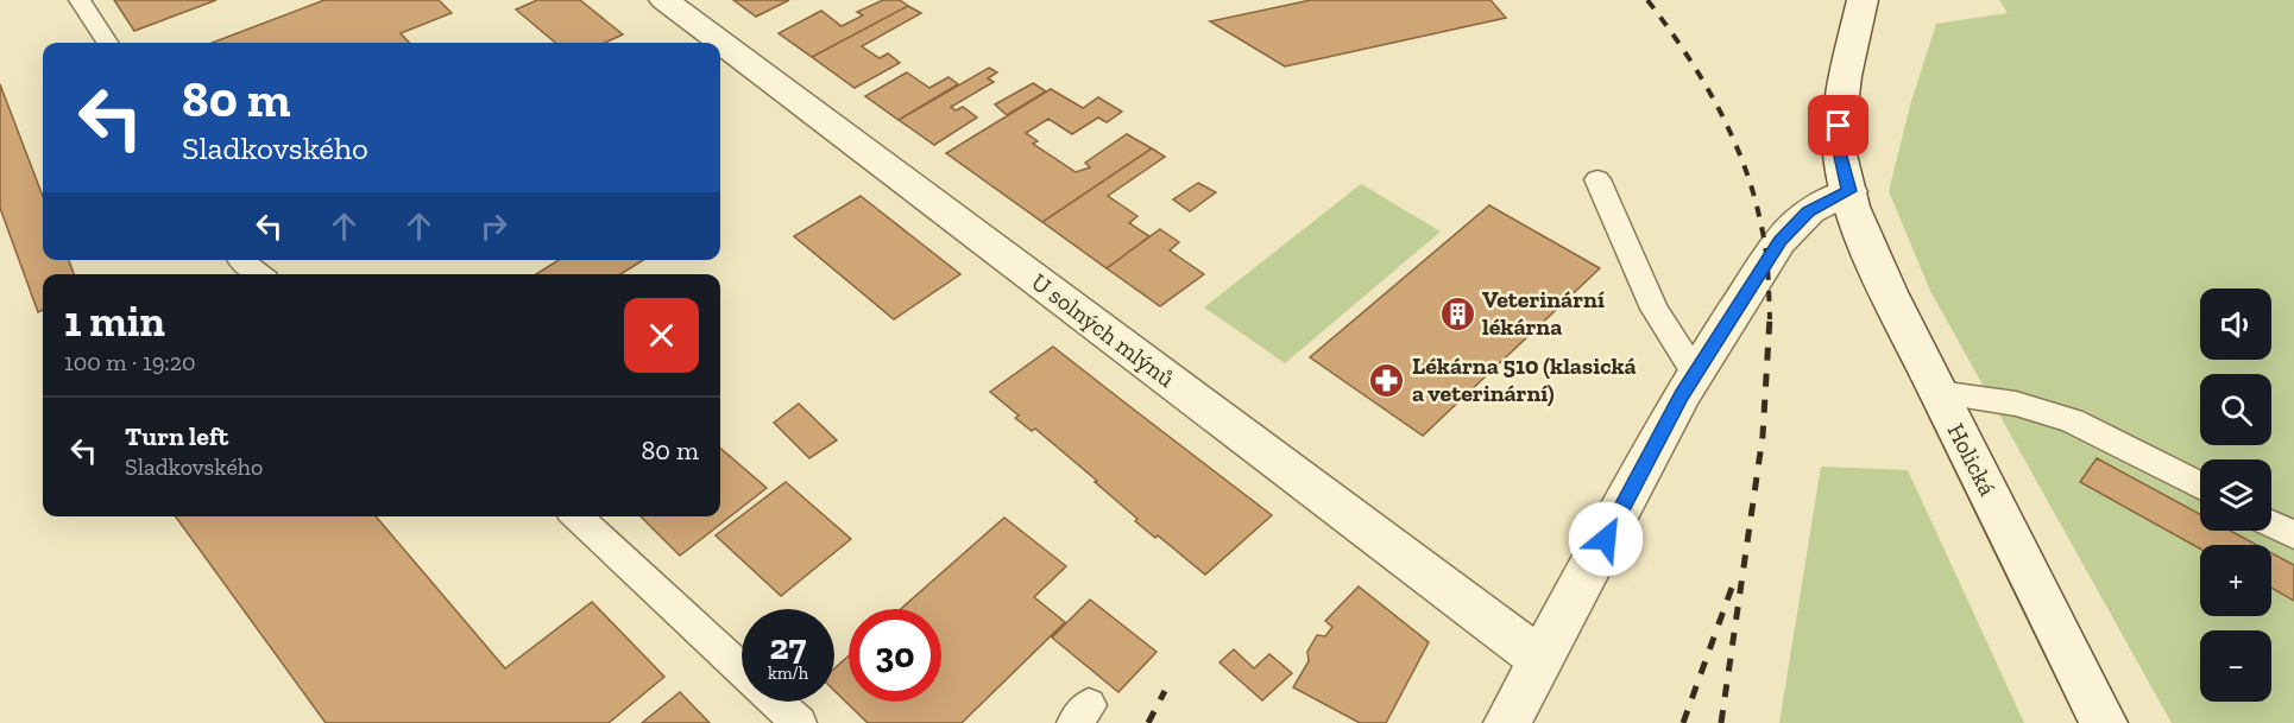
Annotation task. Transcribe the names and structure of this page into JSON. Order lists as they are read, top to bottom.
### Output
{
  "streets": {
    "street": ["U solných mlýnů", "Holická"]
  },
  "places": {
    "building": ["Veterinární lékárna"],
    "pharmacy": ["Lékárna 510 (klasická a veterinární)"]
  },
  "page": {
    "turn": ["80 m", "Sladkovského"],
    "heading": ["1 min", "100 m · 19:20"],
    "map_buttons": ["+", "−"],
    "list": [
      {
        "name": "Turn left",
        "note": "Sladkovského",
        "value": "80 m"
      }
    ],
    "speed": "27 km/h",
    "limit": "30"
  }
}
